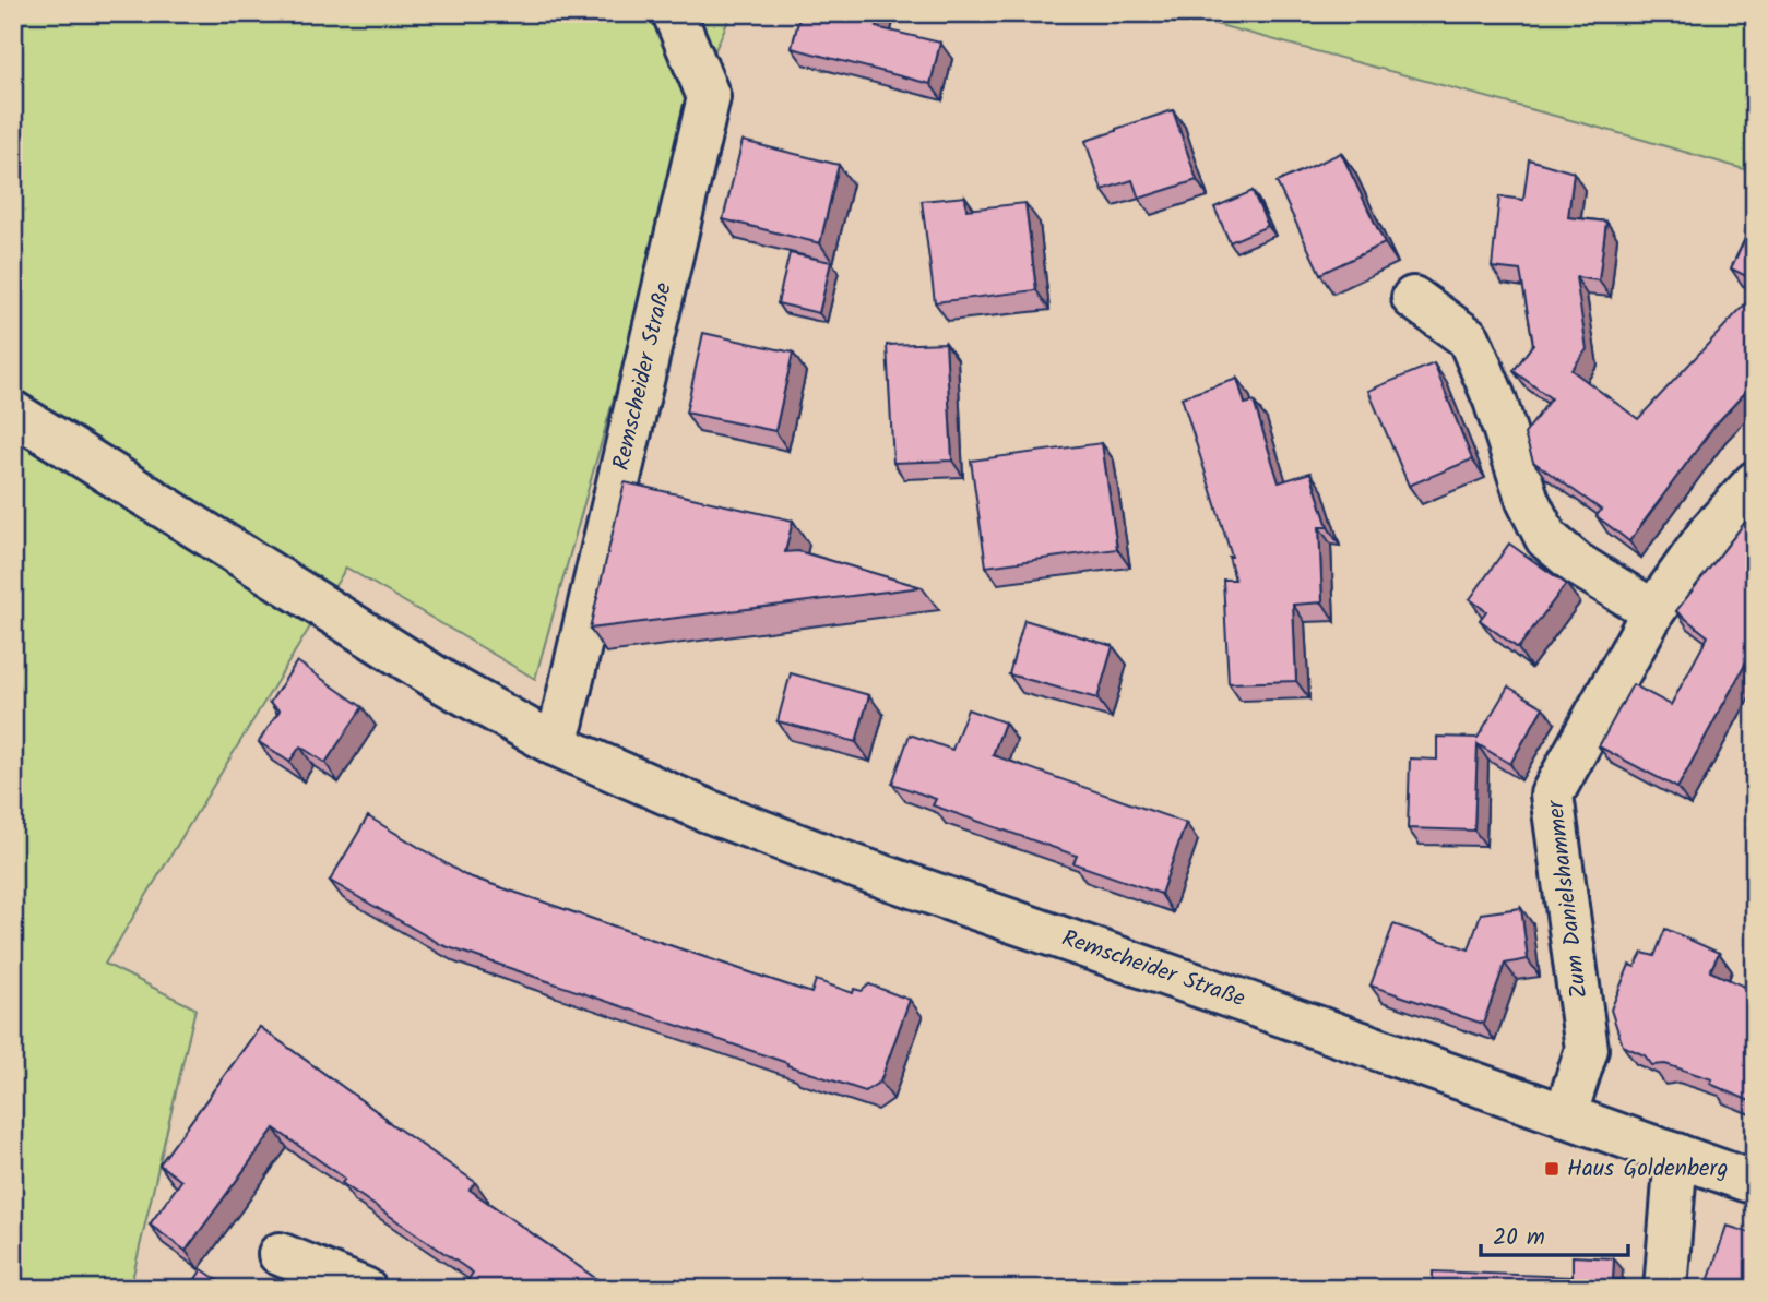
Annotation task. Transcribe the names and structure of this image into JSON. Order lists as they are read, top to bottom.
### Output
{
  "streets": {
    "main road": ["Remscheider Straße", "Zum Danielshammer"]
  },
  "crossings": [
    ["Remscheider Straße", "Zum Danielshammer"]
  ],
  "places": {
    "transit": ["Haus Goldenberg"]
  },
  "scale_bar": "20 m"
}
